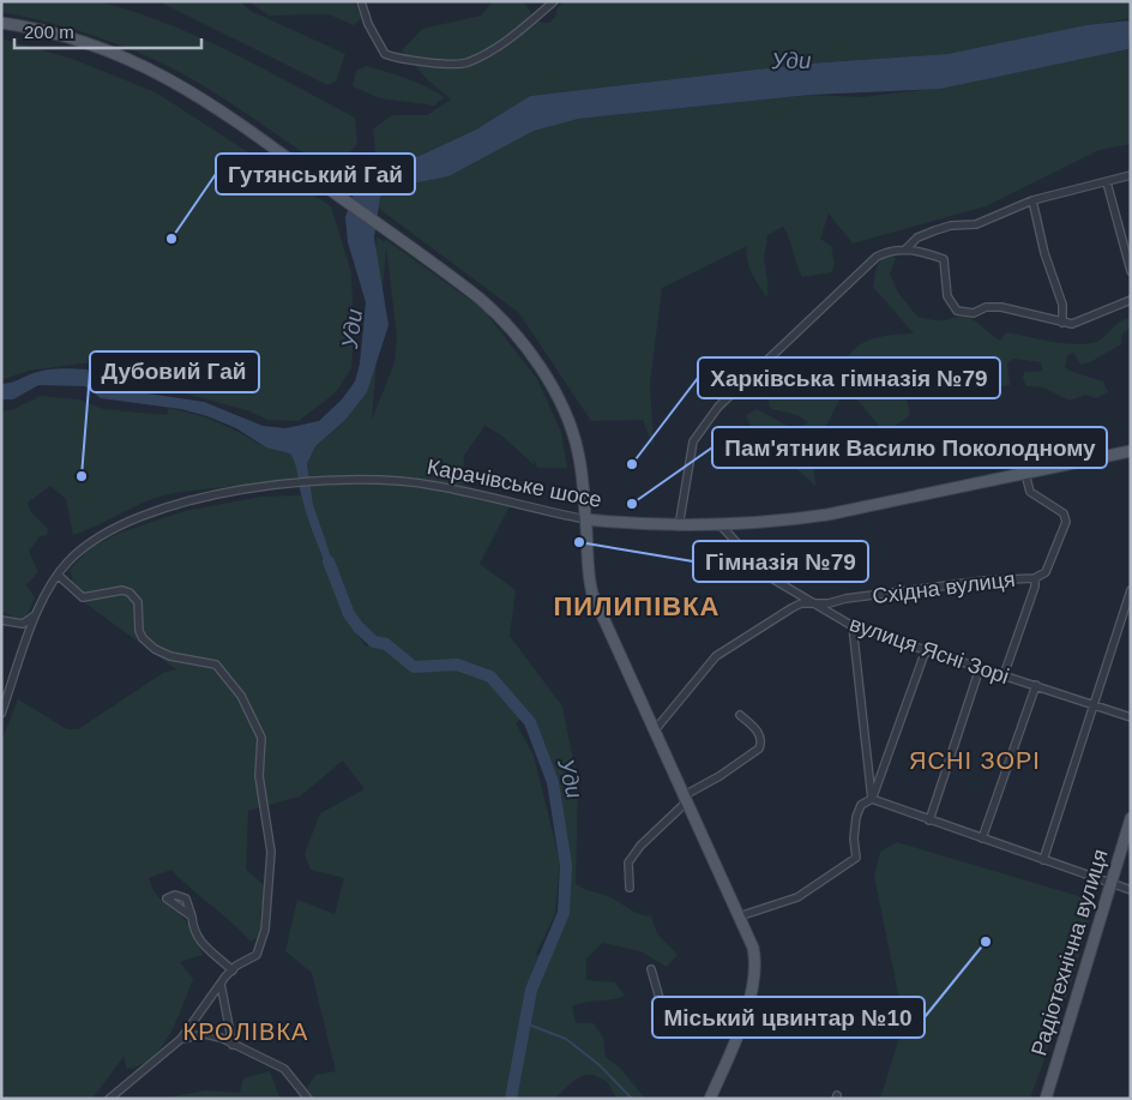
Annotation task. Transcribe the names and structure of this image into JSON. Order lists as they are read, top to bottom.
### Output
{
  "streets": {
    "main road": ["Карачівське шосе", "Радіотехнічна вулиця"],
    "street": ["Східна вулиця", "вулиця Ясні Зорі"]
  },
  "crossings": [
    ["Карачівське шосе", "вулиця Ясні Зорі"],
    ["Східна вулиця", "вулиця Ясні Зорі"]
  ],
  "districts": ["ПИЛИПІВКА", "ЯСНІ ЗОРІ", "КРОЛІВКА"],
  "water": ["Уди"],
  "places": [
    "Гутянський Гай",
    "Харківська гімназія №79",
    "Дубовий Гай",
    "Пам'ятник Василю Поколодному",
    "Гімназія №79",
    "Міський цвинтар №10"
  ],
  "scale_bar": "200 m"
}
